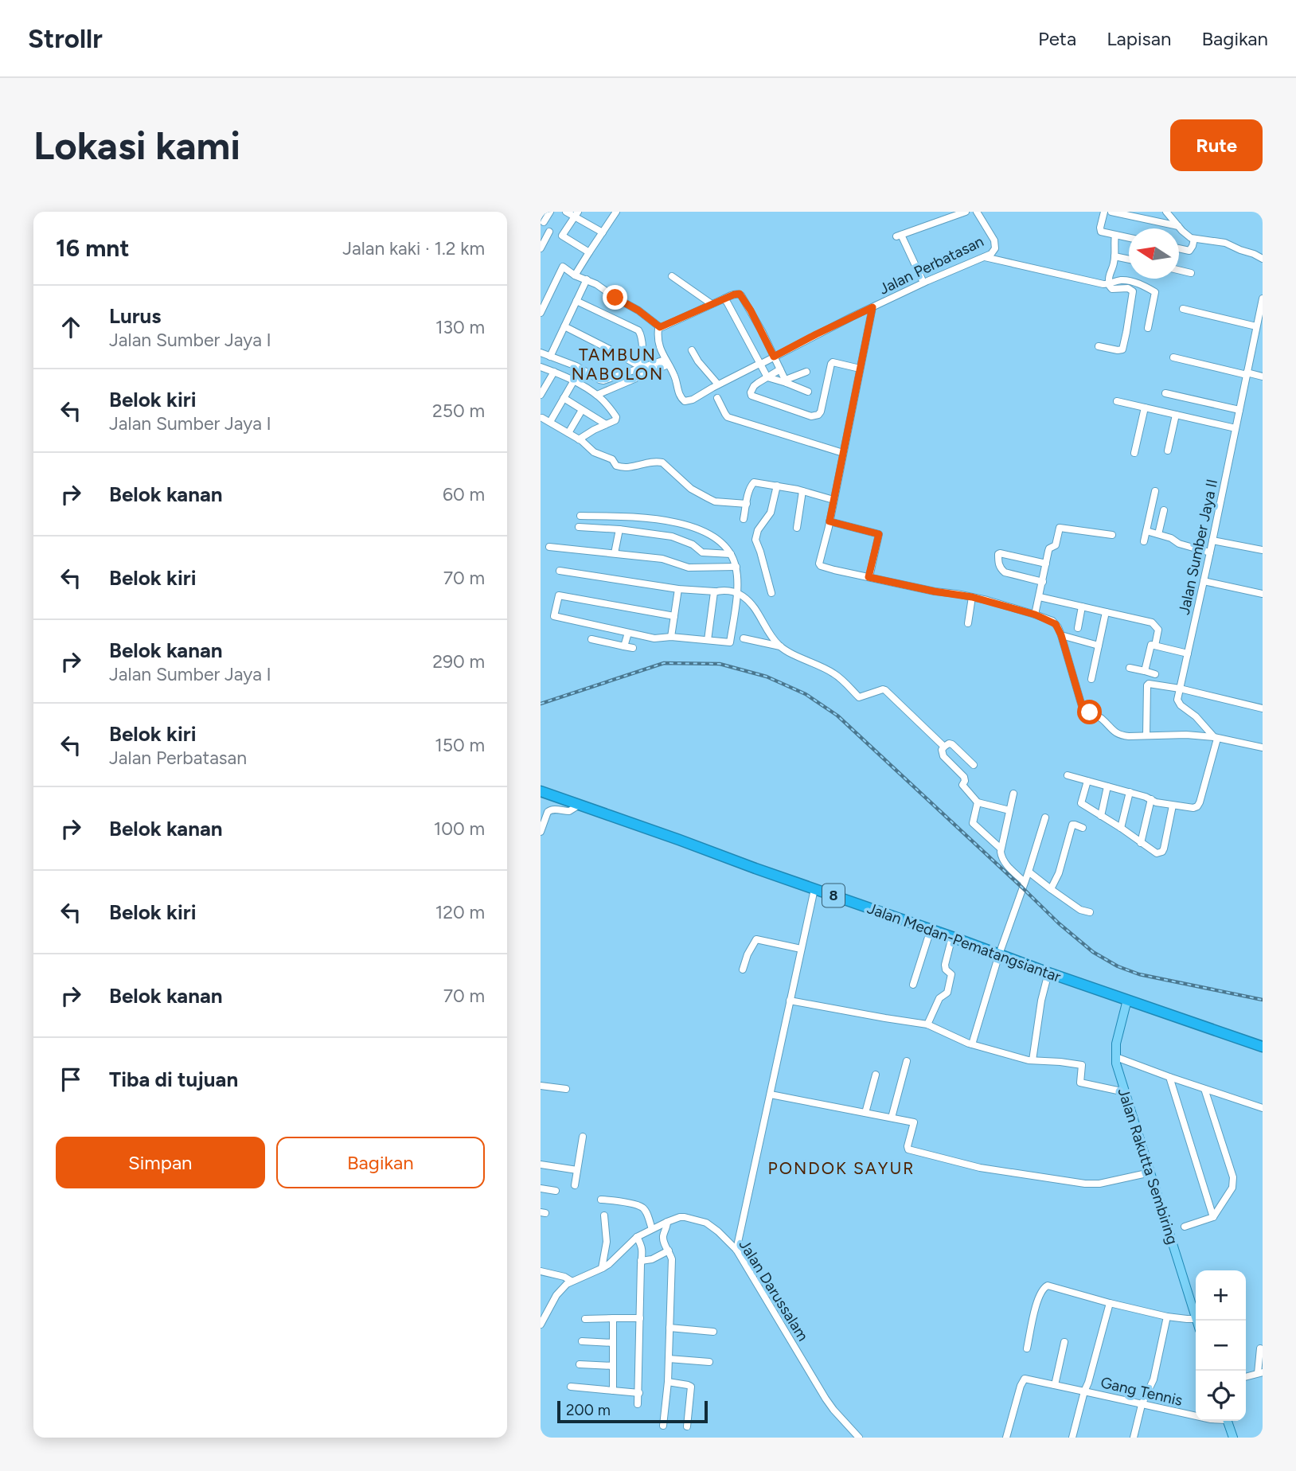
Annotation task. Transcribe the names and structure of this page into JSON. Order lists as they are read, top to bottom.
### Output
{
  "streets": {
    "highway": ["8", "Jalan Medan-Pematangsiantar"],
    "main road": ["Jalan Rakutta Sembiring"],
    "street": [
      "Jalan Perbatasan",
      "Jalan Sumber Jaya II",
      "Jalan Darussalam",
      "Gang Tennis"
    ]
  },
  "crossings": [
    ["Jalan Medan-Pematangsiantar", "Jalan Rakutta Sembiring"]
  ],
  "districts": ["TAMBUN NABOLON", "PONDOK SAYUR"],
  "scale_bar": "200 m",
  "north": "left",
  "page": {
    "header": "Strollr",
    "nav": ["Peta", "Lapisan", "Bagikan"],
    "buttons": [
      "Rute",
      ["Simpan", "Bagikan"]
    ],
    "title": "Lokasi kami",
    "heading": ["16 mnt", "Jalan kaki · 1.2 km"],
    "list": [
      ["Lurus", "Jalan Sumber Jaya I", "130 m"],
      ["Belok kiri", "Jalan Sumber Jaya I", "250 m"],
      ["Belok kanan", "60 m"],
      ["Belok kiri", "70 m"],
      ["Belok kanan", "Jalan Sumber Jaya I", "290 m"],
      ["Belok kiri", "Jalan Perbatasan", "150 m"],
      ["Belok kanan", "100 m"],
      ["Belok kiri", "120 m"],
      ["Belok kanan", "70 m"],
      "Tiba di tujuan"
    ],
    "map_buttons": ["+", "−"],
    "scale": "200 m"
  }
}
